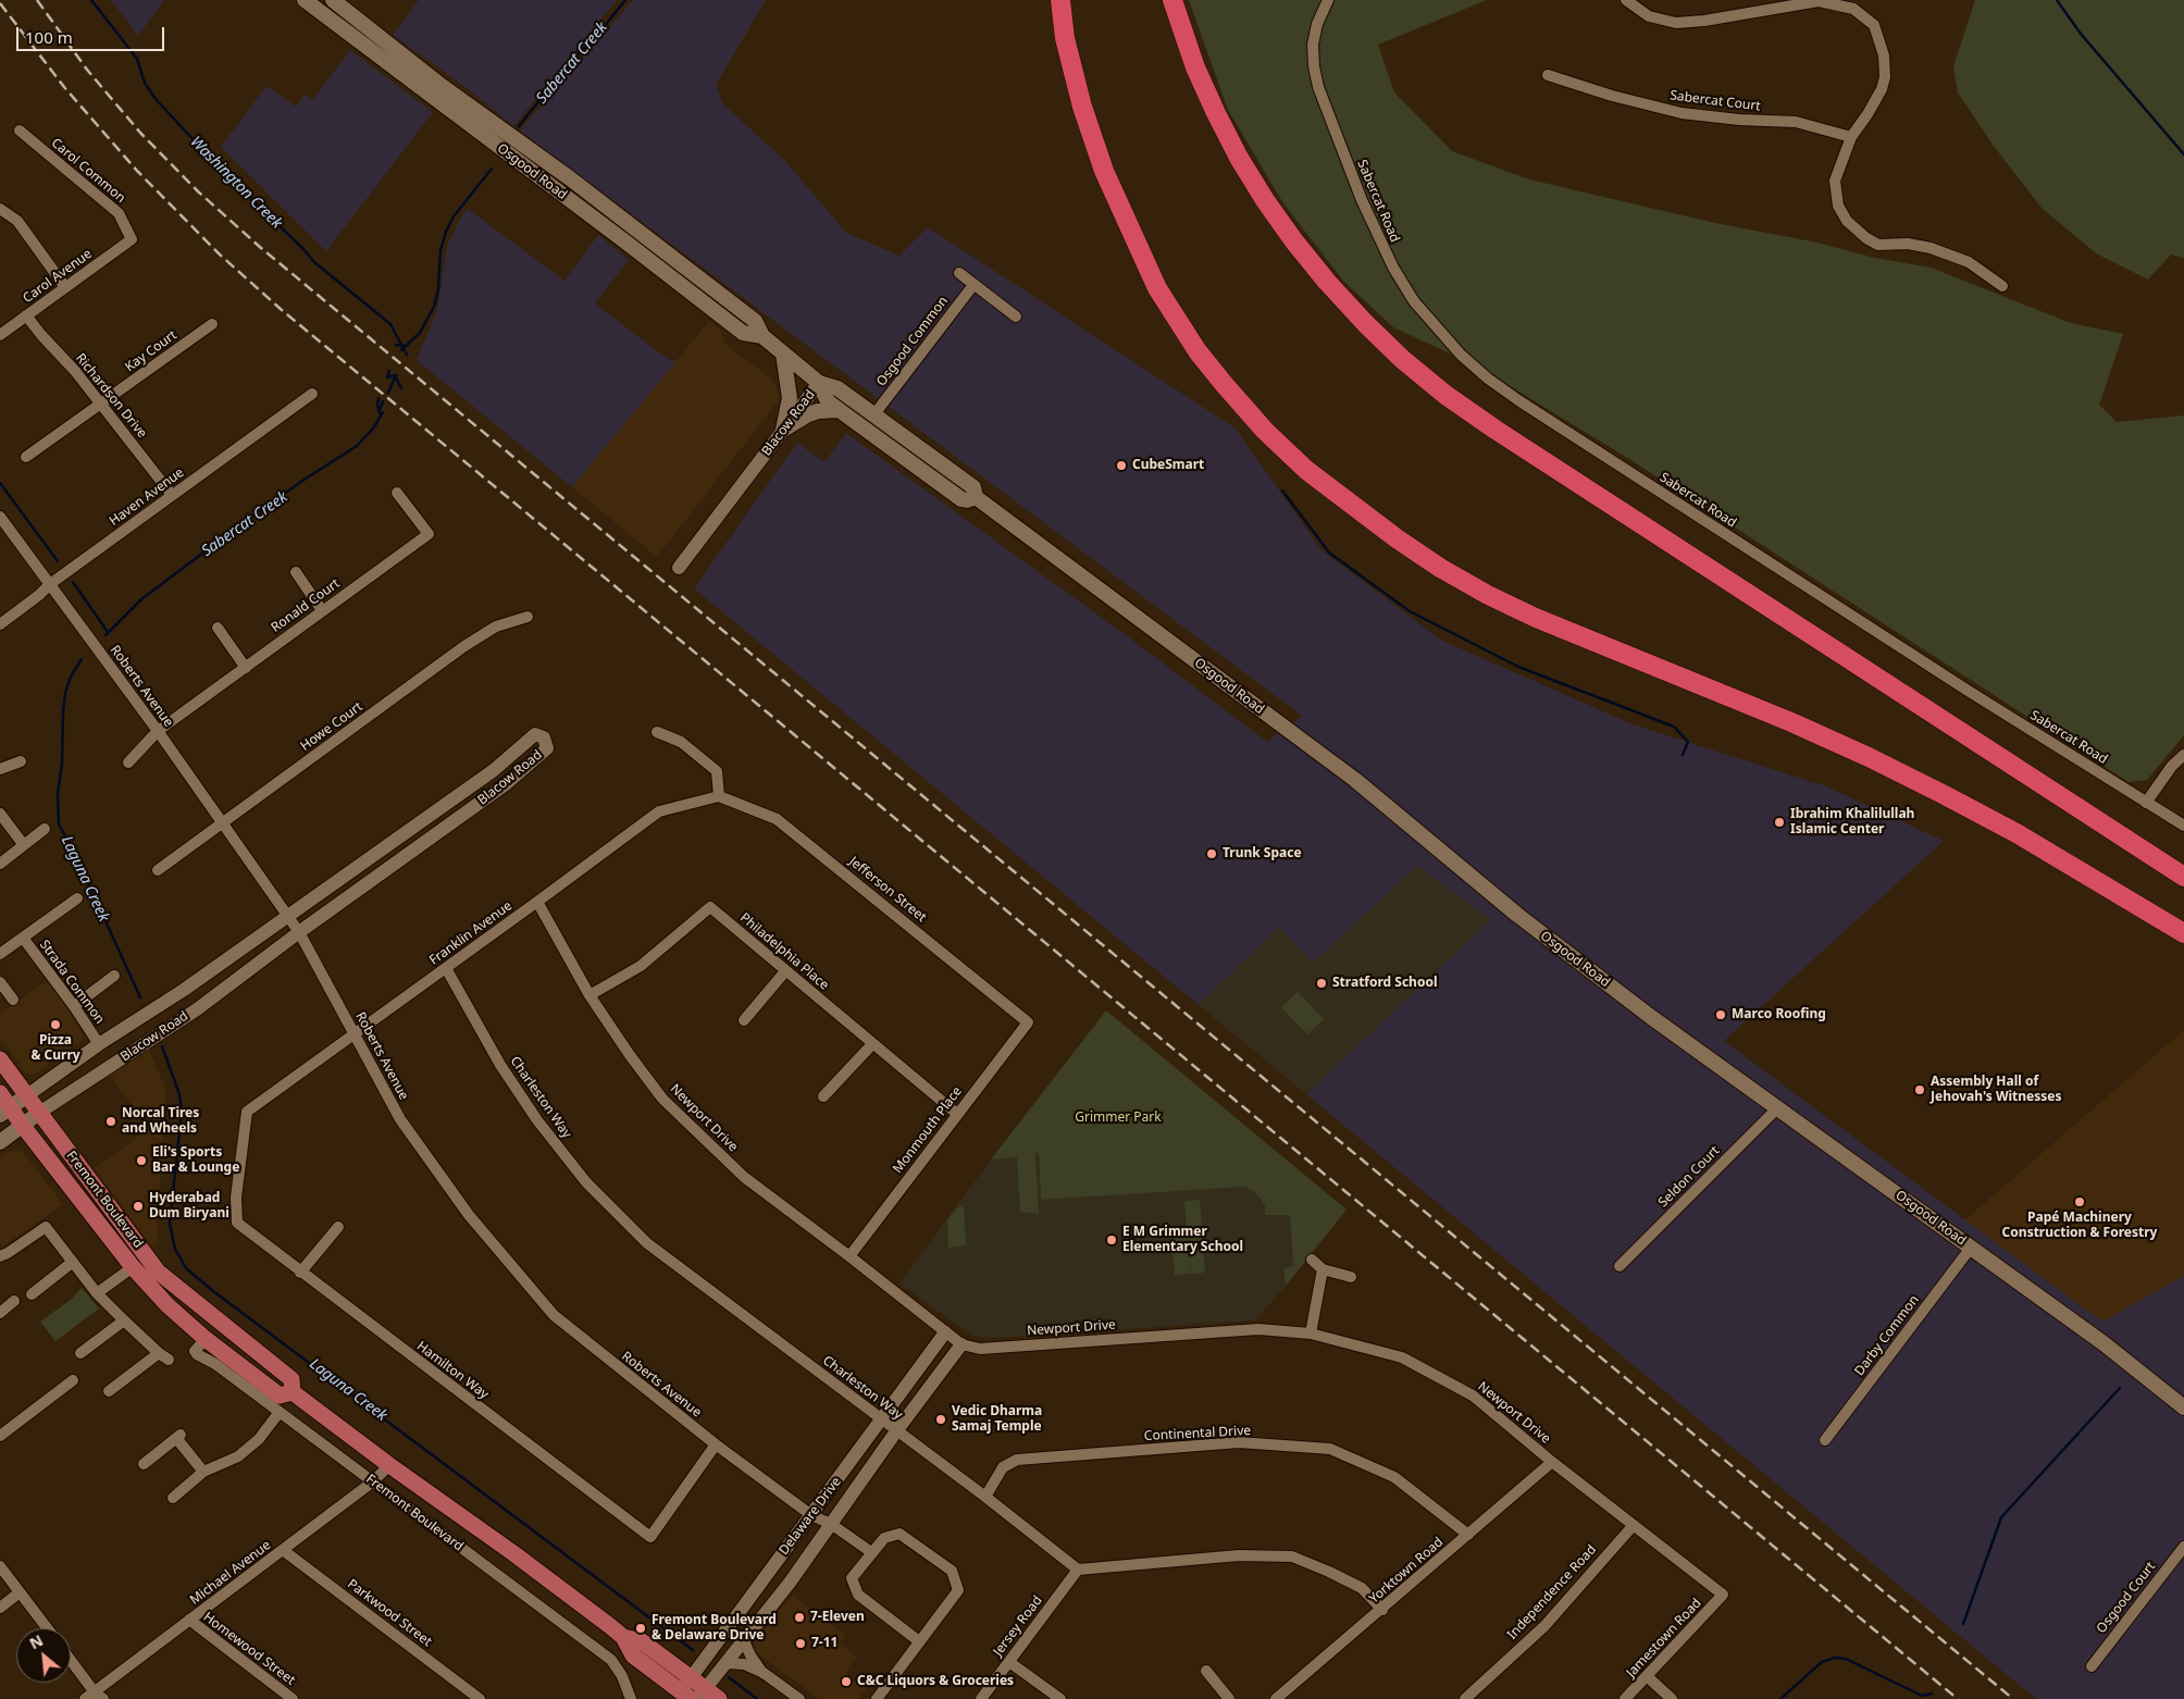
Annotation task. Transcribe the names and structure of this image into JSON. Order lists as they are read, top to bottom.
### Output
{
  "streets": {
    "main road": ["Osgood Road", "Blacow Road", "Fremont Boulevard"],
    "street": [
      "Sabercat Court",
      "Carol Common",
      "Sabercat Road",
      "Carol Avenue",
      "Osgood Common",
      "Kay Court",
      "Richardson Drive",
      "Haven Avenue",
      "Ronald Court",
      "Roberts Avenue",
      "Howe Court",
      "Jefferson Street",
      "Franklin Avenue",
      "Philadelphia Place",
      "Strada Common",
      "Charleston Way",
      "Newport Drive",
      "Monmouth Place",
      "Seldon Court",
      "Darby Common",
      "Hamilton Way",
      "Continental Drive",
      "Delaware Drive",
      "Yorktown Road",
      "Michael Avenue",
      "Independence Road",
      "Osgood Court",
      "Parkwood Street",
      "Jersey Road",
      "Jamestown Road",
      "Homewood Street"
    ]
  },
  "crossings": [
    ["Carol Common", "Carol Avenue"],
    ["Osgood Road", "Osgood Common"],
    ["Osgood Road", "Blacow Road"],
    ["Osgood Road", "Seldon Court"],
    ["Osgood Road", "Darby Common"],
    ["Carol Avenue", "Richardson Drive"],
    ["Kay Court", "Richardson Drive"],
    ["Richardson Drive", "Haven Avenue"],
    ["Blacow Road", "Roberts Avenue"],
    ["Blacow Road", "Strada Common"],
    ["Blacow Road", "Fremont Boulevard"],
    ["Haven Avenue", "Roberts Avenue"],
    ["Ronald Court", "Roberts Avenue"],
    ["Roberts Avenue", "Howe Court"],
    ["Roberts Avenue", "Franklin Avenue"],
    ["Roberts Avenue", "Hamilton Way"],
    ["Roberts Avenue", "Delaware Drive"],
    ["Jefferson Street", "Franklin Avenue"],
    ["Jefferson Street", "Monmouth Place"],
    ["Franklin Avenue", "Charleston Way"],
    ["Franklin Avenue", "Newport Drive"],
    ["Franklin Avenue", "Hamilton Way"],
    ["Philadelphia Place", "Newport Drive"],
    ["Philadelphia Place", "Monmouth Place"],
    ["Charleston Way", "Continental Drive"],
    ["Charleston Way", "Delaware Drive"],
    ["Charleston Way", "Jersey Road"],
    ["Newport Drive", "Monmouth Place"],
    ["Newport Drive", "Delaware Drive"],
    ["Newport Drive", "Yorktown Road"],
    ["Newport Drive", "Independence Road"],
    ["Newport Drive", "Jamestown Road"],
    ["Fremont Boulevard", "Delaware Drive"],
    ["Fremont Boulevard", "Michael Avenue"],
    ["Continental Drive", "Yorktown Road"],
    ["Michael Avenue", "Parkwood Street"],
    ["Michael Avenue", "Homewood Street"]
  ],
  "water": ["Sabercat Creek", "Washington Creek", "Laguna Creek"],
  "parks": ["Grimmer Park"],
  "places": [
    "CubeSmart",
    "Ibrahim Khalilullah Islamic Center",
    "Trunk Space",
    "Stratford School",
    "Marco Roofing",
    "Pizza & Curry",
    "Assembly Hall of Jehovah's Witnesses",
    "Norcal Tires and Wheels",
    "Eli's Sports Bar & Lounge",
    "Papé Machinery Construction & Forestry",
    "Hyderabad Dum Biryani",
    "E M Grimmer Elementary School",
    "Vedic Dharma Samaj Temple",
    "7-Eleven",
    "Fremont Boulevard & Delaware Drive",
    "7-11",
    "C&C Liquors & Groceries"
  ],
  "scale_bar": "100 m",
  "north": "top left"
}
